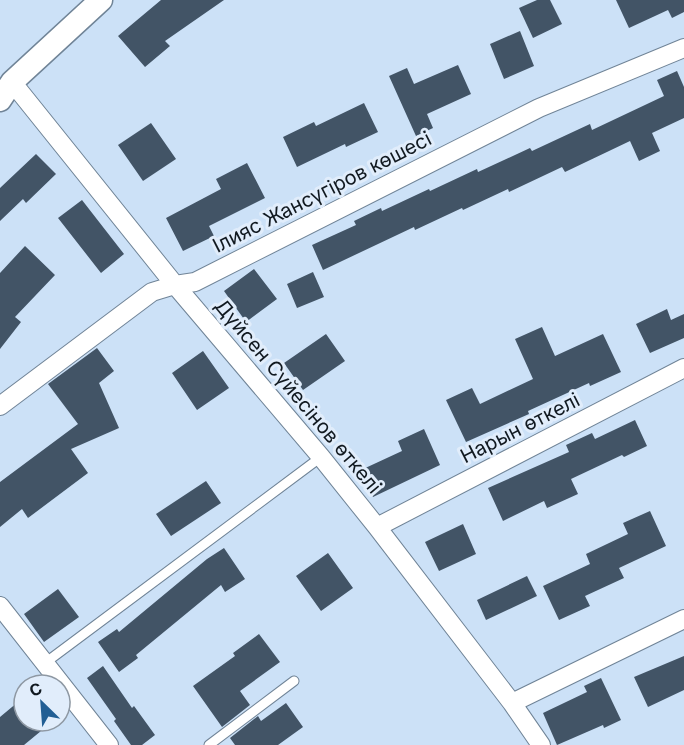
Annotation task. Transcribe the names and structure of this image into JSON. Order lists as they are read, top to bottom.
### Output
{
  "streets": {
    "street": ["Ілияс Жансүгіров көшесі", "Дүйсен Сүйесінов өткелі", "Нарын өткелі"]
  },
  "crossings": [
    ["Ілияс Жансүгіров көшесі", "Дүйсен Сүйесінов өткелі"],
    ["Дүйсен Сүйесінов өткелі", "Нарын өткелі"]
  ],
  "north": "top left"
}
